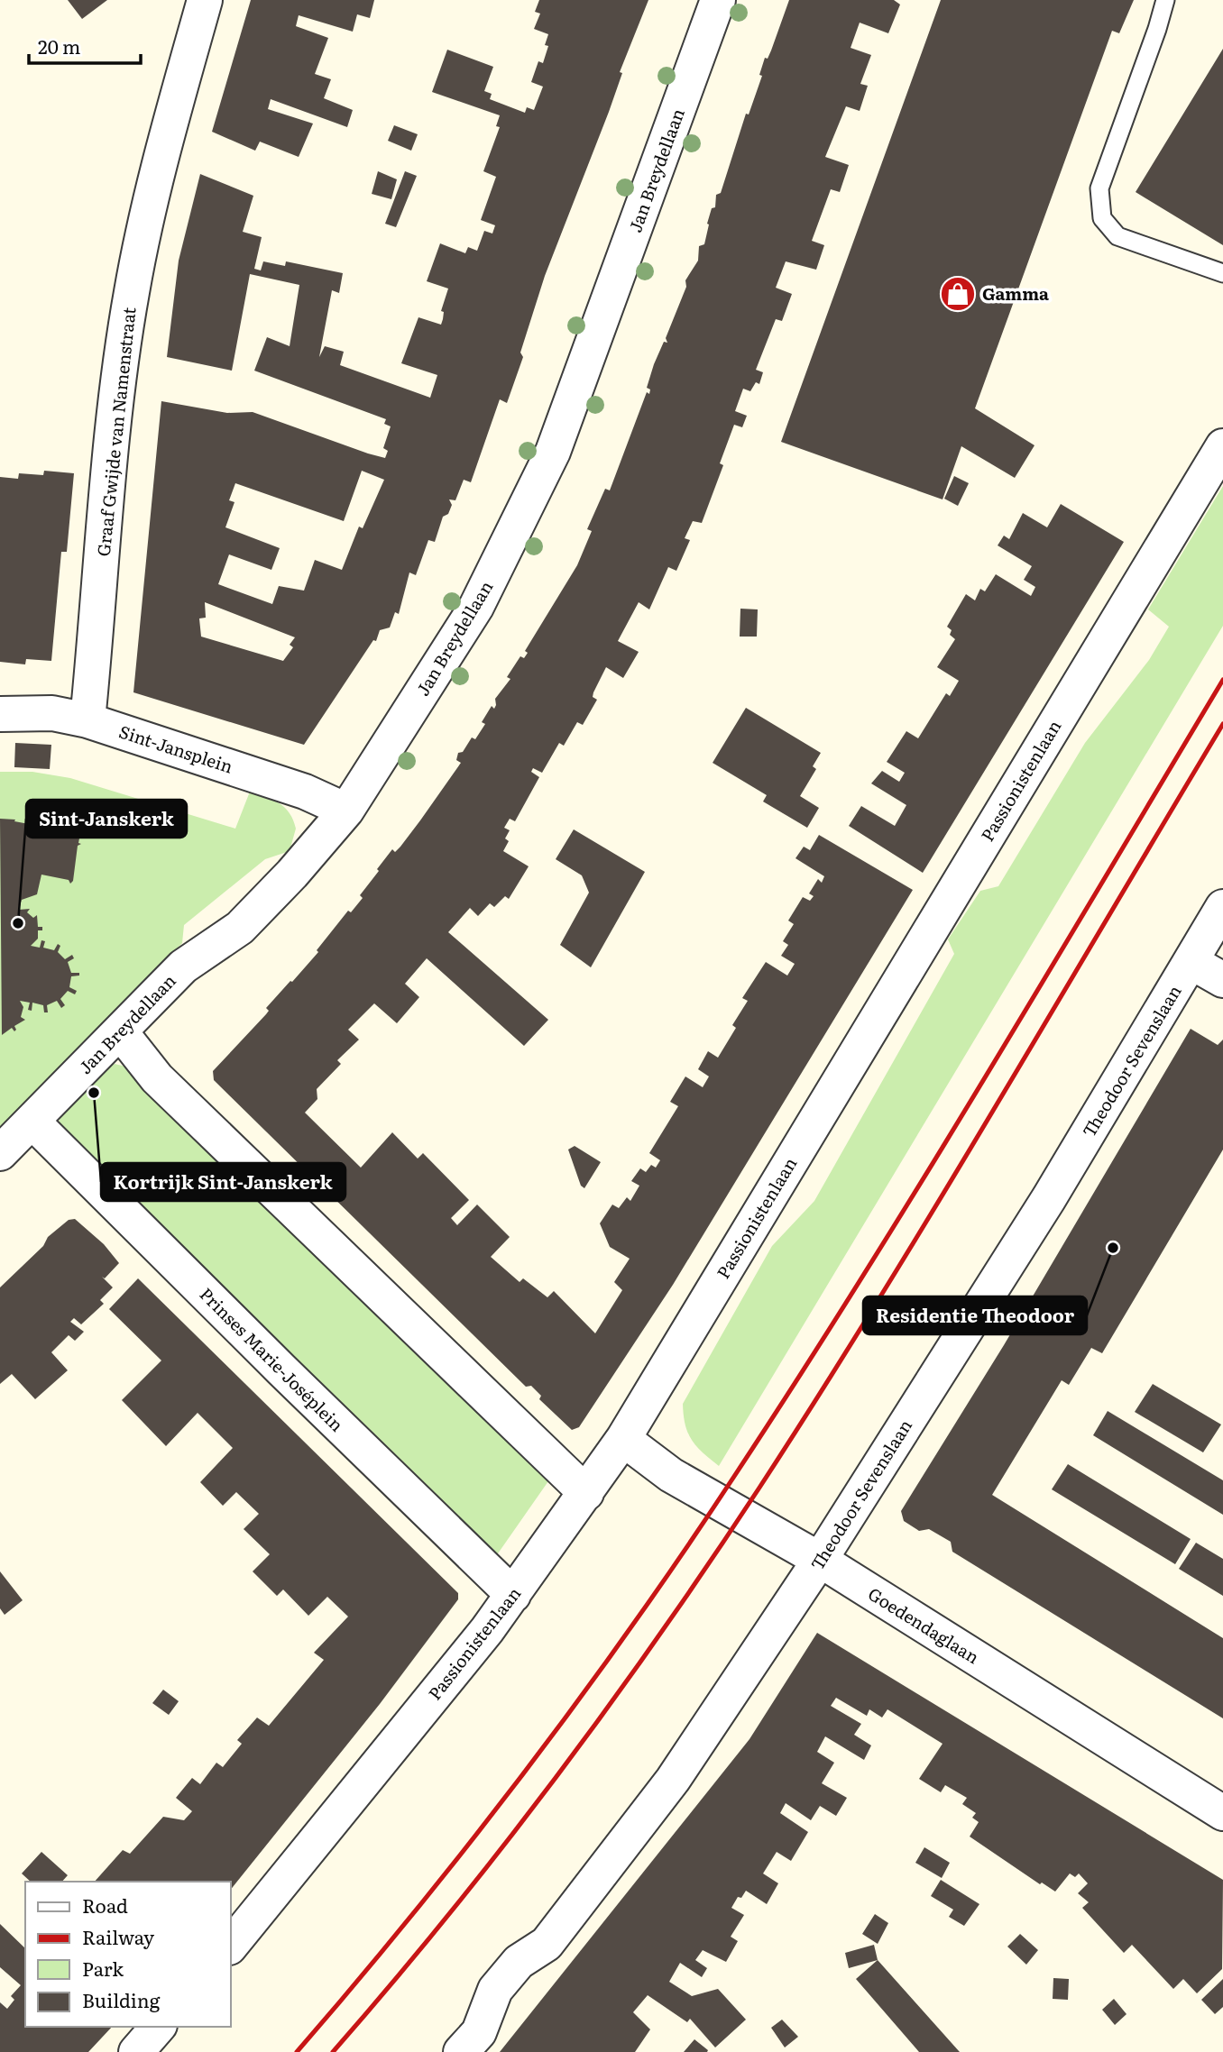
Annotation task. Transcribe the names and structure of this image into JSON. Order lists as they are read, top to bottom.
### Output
{
  "streets": {
    "street": [
      "Jan Breydellaan",
      "Graaf Gwijde van Namenstraat",
      "Sint-Jansplein",
      "Passionistenlaan",
      "Theodoor Sevenslaan",
      "Prinses Marie-Joséplein",
      "Goedendaglaan"
    ]
  },
  "crossings": [
    ["Jan Breydellaan", "Sint-Jansplein"],
    ["Jan Breydellaan", "Prinses Marie-Joséplein"],
    ["Graaf Gwijde van Namenstraat", "Sint-Jansplein"],
    ["Passionistenlaan", "Prinses Marie-Joséplein"],
    ["Passionistenlaan", "Goedendaglaan"],
    ["Theodoor Sevenslaan", "Goedendaglaan"]
  ],
  "places": {
    "shop": ["Gamma"],
    "other": ["Sint-Janskerk", "Kortrijk Sint-Janskerk", "Residentie Theodoor"]
  },
  "legend": [
    "Road",
    "Railway",
    "Park",
    "Building"
  ],
  "scale_bar": "20 m"
}
